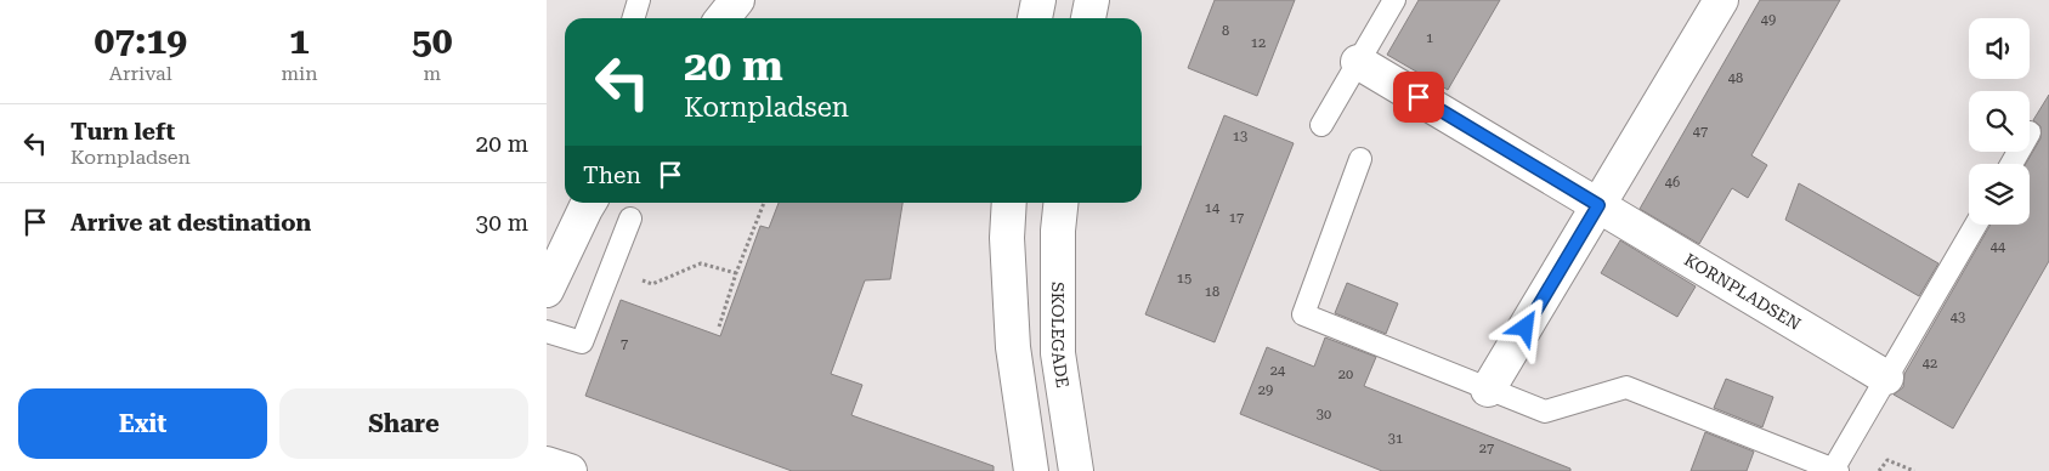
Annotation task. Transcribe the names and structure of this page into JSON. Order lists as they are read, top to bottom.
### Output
{
  "streets": {
    "street": ["KORNPLADSEN", "SKOLEGADE"]
  },
  "house_numbers": [
    "49",
    "8",
    "1",
    "12",
    "48",
    "47",
    "13",
    "46",
    "14",
    "17",
    "44",
    "15",
    "18",
    "43",
    "7",
    "42",
    "24",
    "20",
    "29",
    "30",
    "31",
    "27"
  ],
  "page": {
    "eta": [
      "07:19",
      "Arrival",
      "1",
      "min",
      "50",
      "m"
    ],
    "turn": ["20 m", "Kornpladsen"],
    "list": [
      {
        "name": "Turn left",
        "note": "Kornpladsen",
        "value": "20 m"
      },
      {
        "name": "Arrive at destination",
        "value": "30 m"
      }
    ],
    "then": "Then",
    "buttons": ["Exit", "Share"]
  }
}
